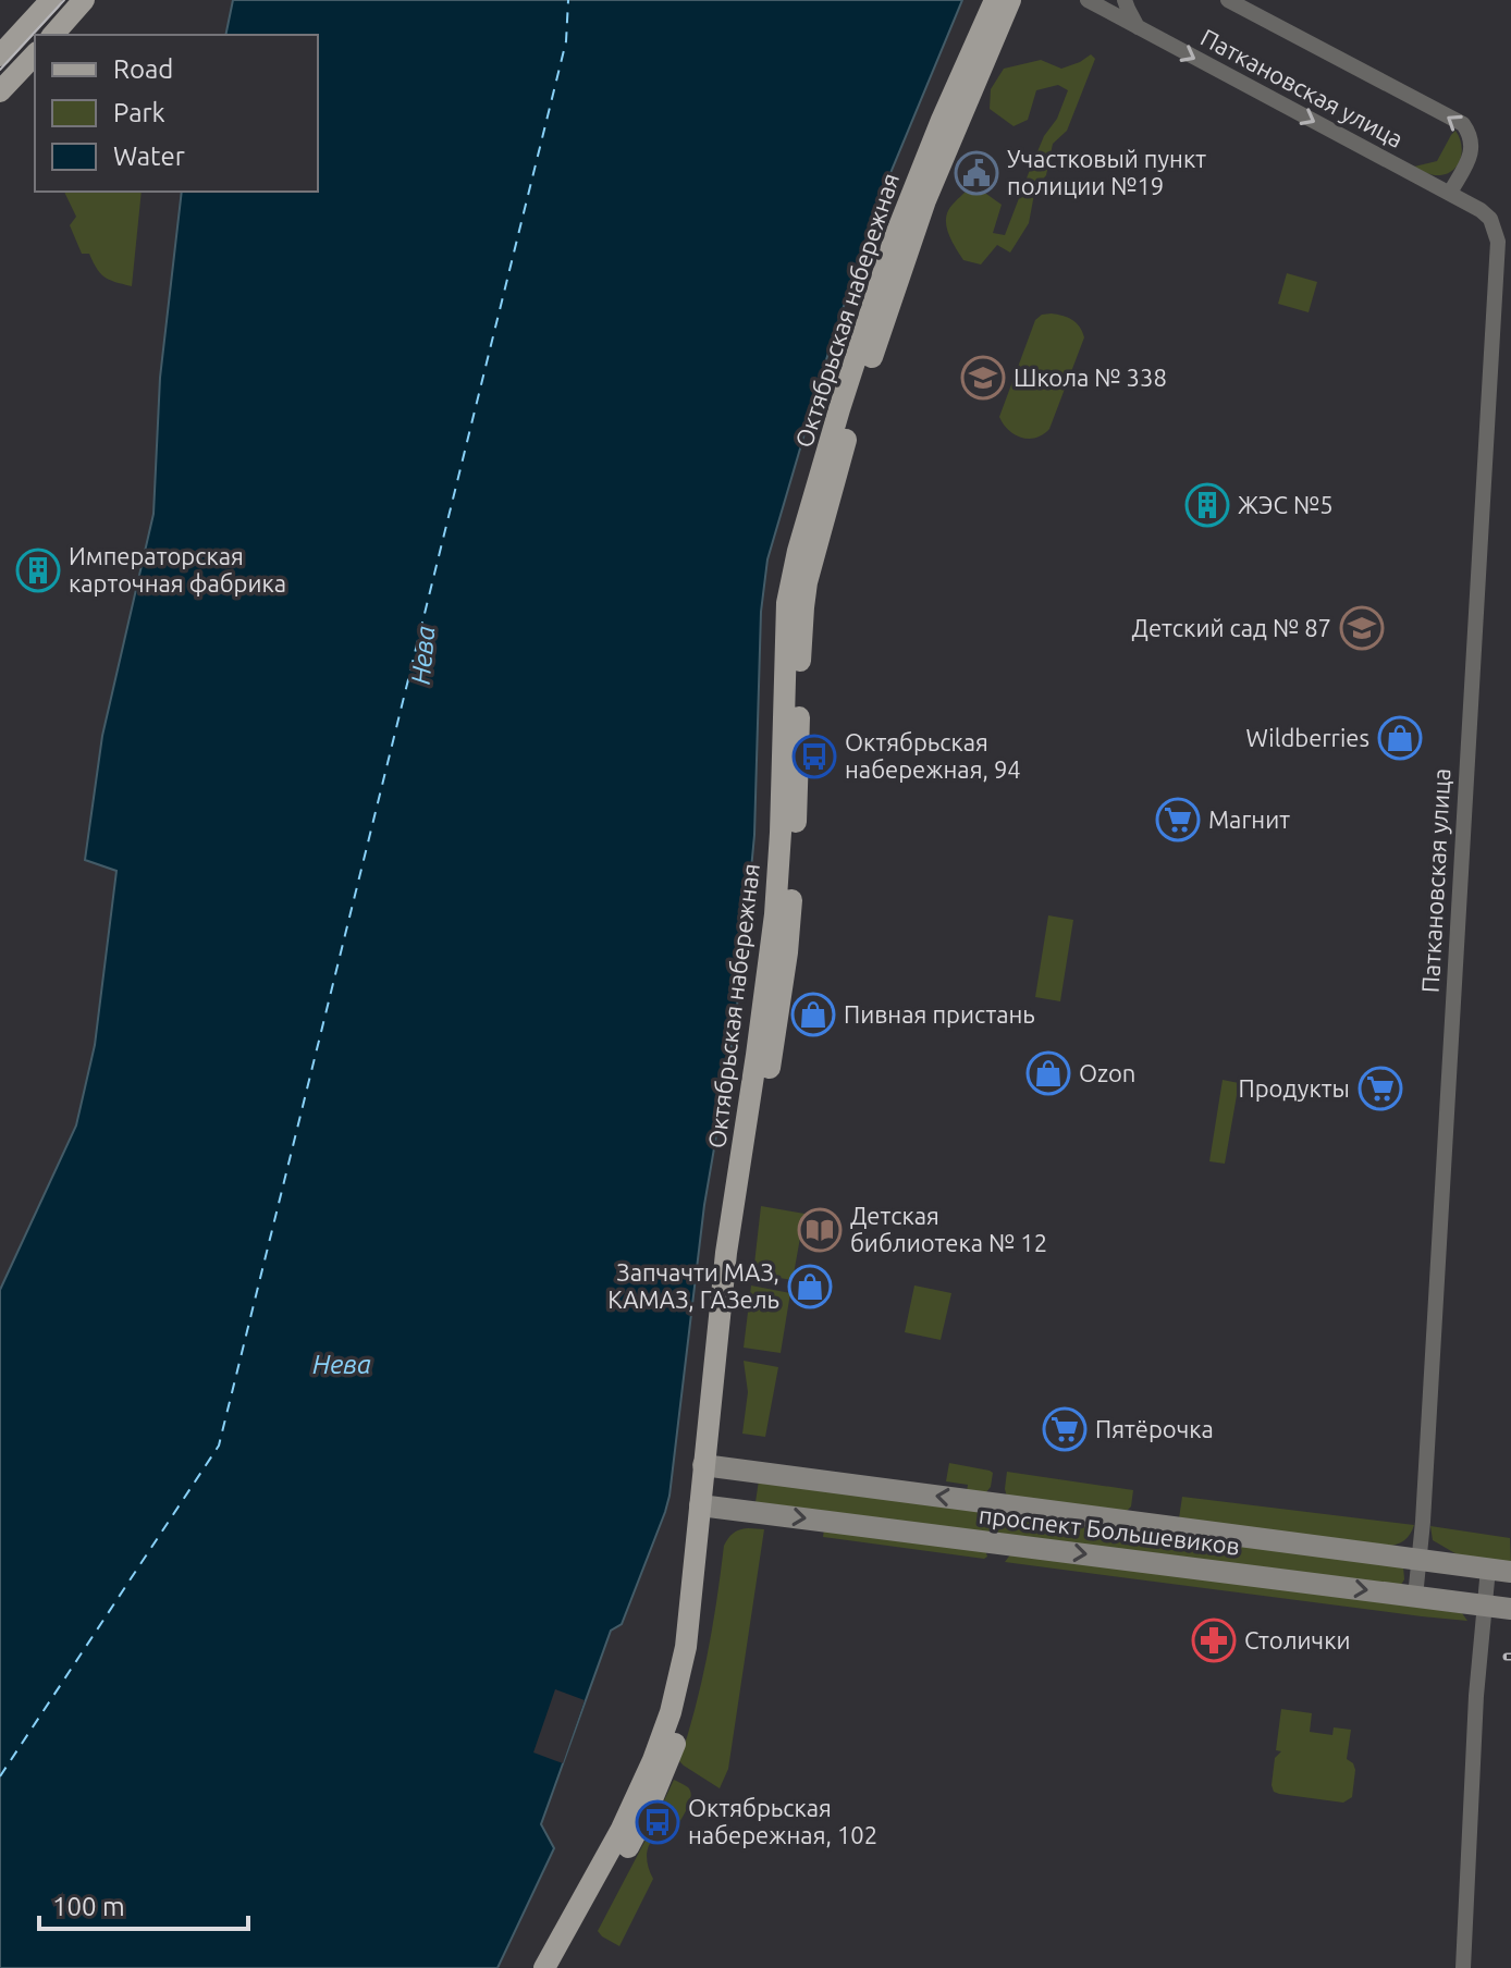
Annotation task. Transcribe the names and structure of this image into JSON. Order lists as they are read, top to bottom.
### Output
{
  "streets": {
    "main road": ["Октябрьская набережная", "проспект Большевиков"],
    "street": ["Паткановская улица"]
  },
  "crossings": [
    ["Паткановская улица", "проспект Большевиков"],
    ["Октябрьская набережная", "проспект Большевиков"]
  ],
  "water": ["Нева"],
  "places": {
    "public building": ["Участковый пункт полиции №19"],
    "school or university": ["Школа № 338", "Детский сад № 87"],
    "building": ["ЖЭС №5", "Императорская карточная фабрика"],
    "shop": [
      "Wildberries",
      "Пивная пристань",
      "Ozon",
      "Запчачти МАЗ, КАМАЗ, ГАЗель"
    ],
    "bus stop": ["Октябрьская набережная, 94", "Октябрьская набережная, 102"],
    "supermarket": ["Магнит", "Продукты", "Пятёрочка"],
    "library": ["Детская библиотека № 12"],
    "pharmacy": ["Столички"]
  },
  "legend": ["Road", "Park", "Water"],
  "scale_bar": "100 m"
}
